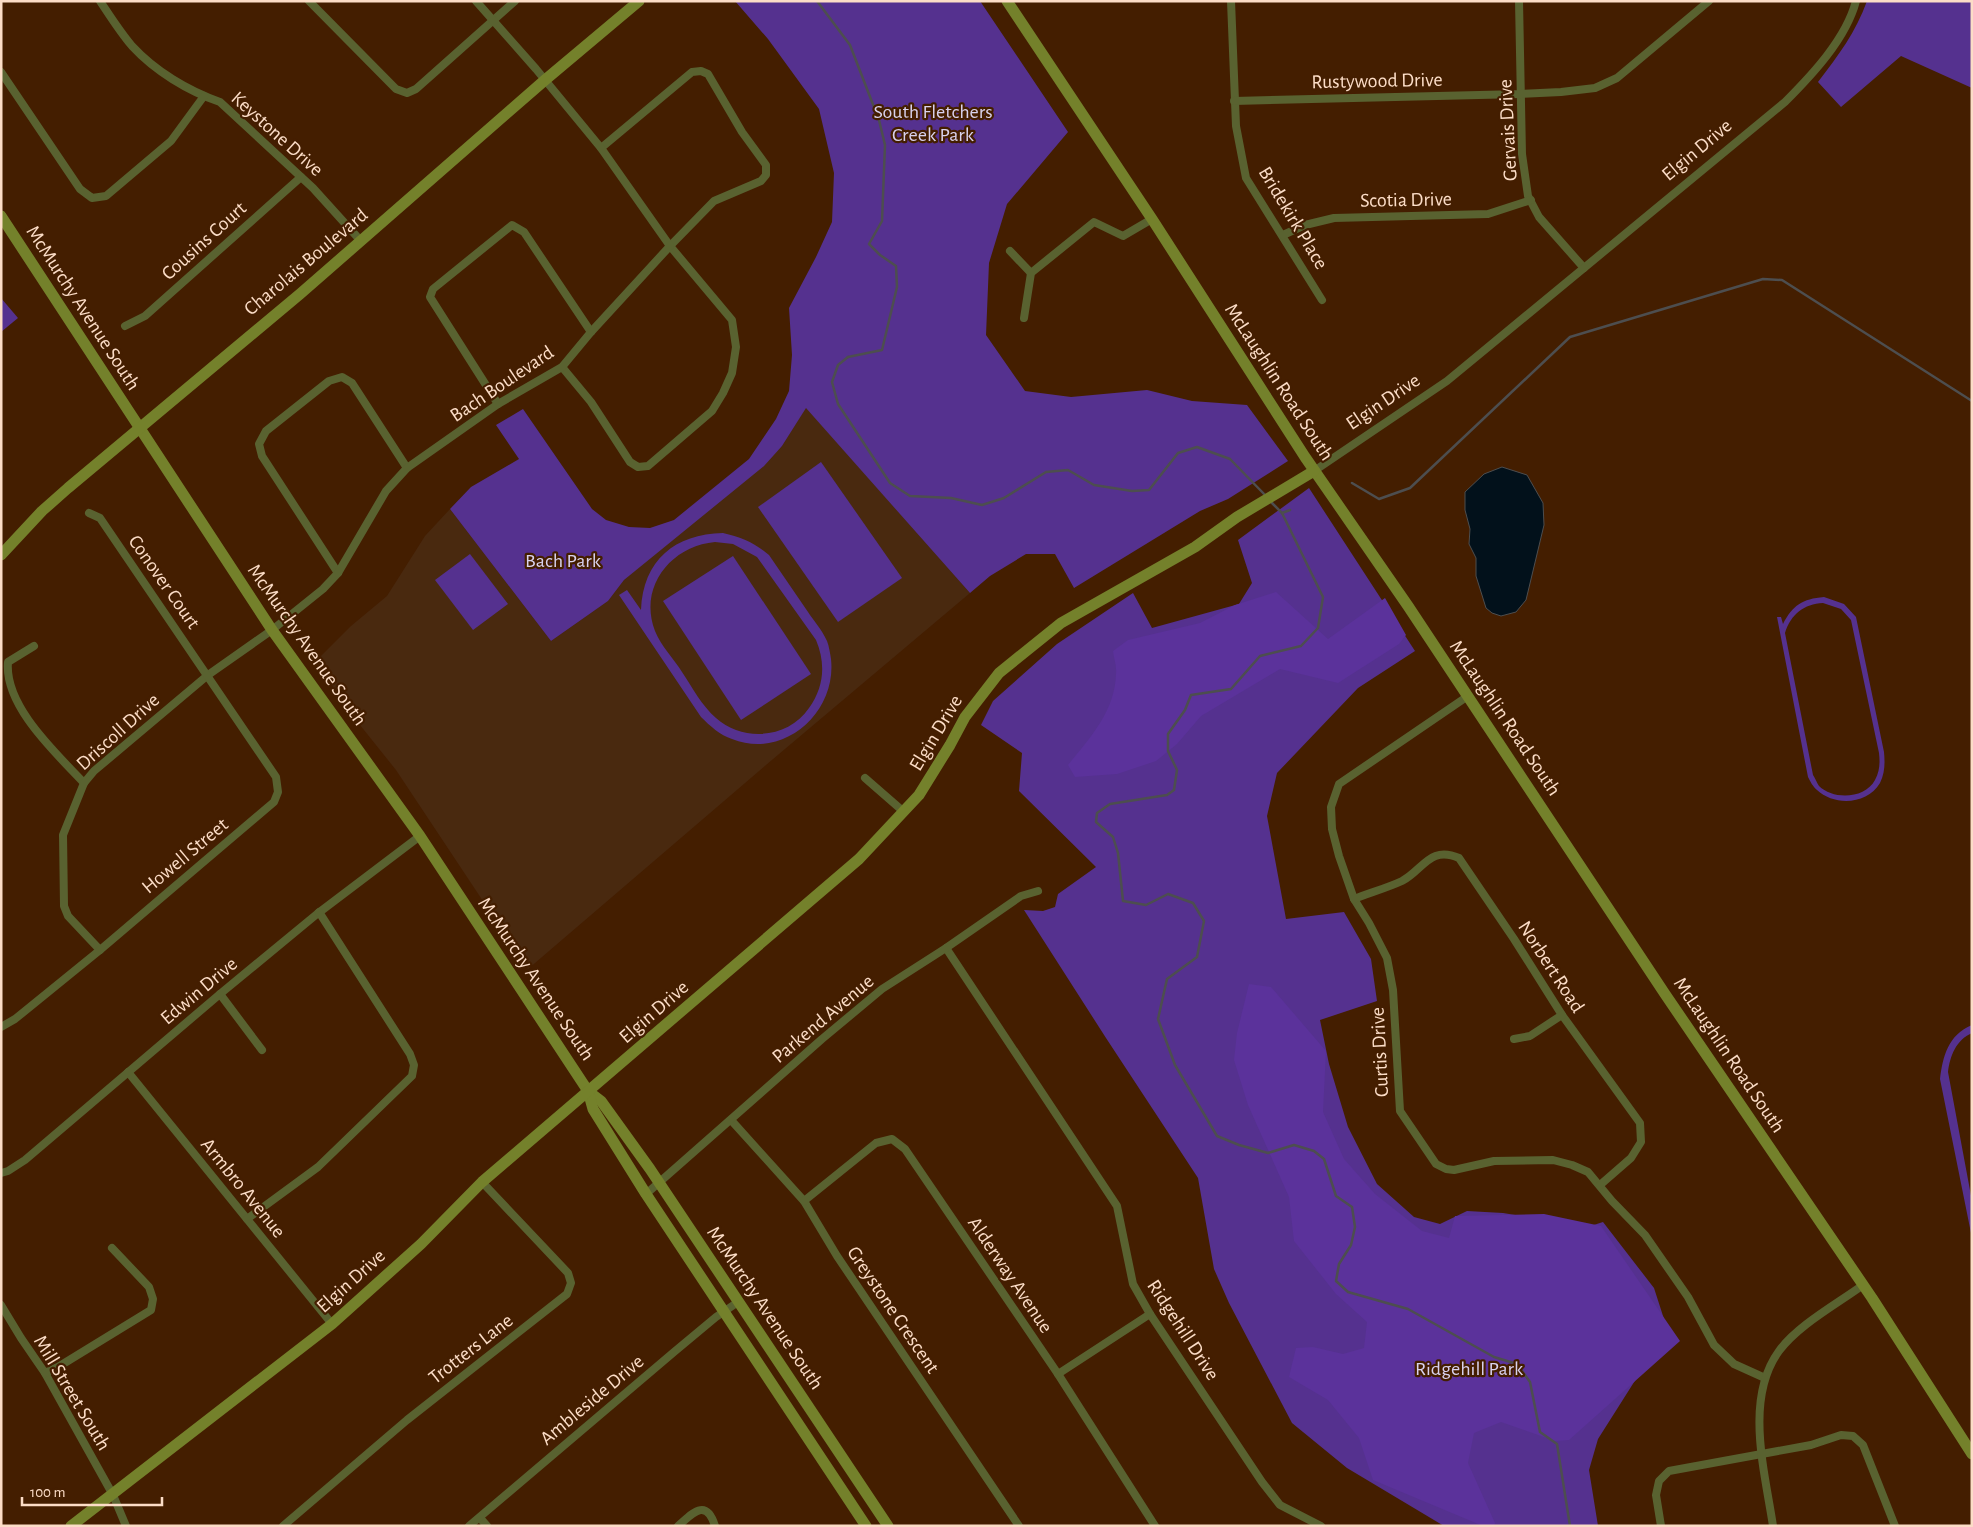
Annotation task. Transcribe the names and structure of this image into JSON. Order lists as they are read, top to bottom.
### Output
{
  "streets": {
    "street": [
      "Rustywood Drive",
      "Gervais Drive",
      "Keystone Drive",
      "Elgin Drive",
      "Scotia Drive",
      "Bridekirk Place",
      "Cousins Court",
      "Charolais Boulevard",
      "McMurchy Avenue South",
      "McLaughlin Road South",
      "Bach Boulevard",
      "Conover Court",
      "Driscoll Drive",
      "Howell Street",
      "Norbert Road",
      "Edwin Drive",
      "Parkend Avenue",
      "Curtis Drive",
      "Armbro Avenue",
      "Alderway Avenue",
      "Greystone Crescent",
      "Ridgehill Drive",
      "Trotters Lane",
      "Mill Street South",
      "Ambleside Drive"
    ]
  },
  "crossings": [
    ["Rustywood Drive", "Gervais Drive"],
    ["Rustywood Drive", "Bridekirk Place"],
    ["Gervais Drive", "Elgin Drive"],
    ["Gervais Drive", "Scotia Drive"],
    ["Keystone Drive", "Cousins Court"],
    ["Keystone Drive", "Charolais Boulevard"],
    ["Elgin Drive", "McMurchy Avenue South"],
    ["Elgin Drive", "McLaughlin Road South"],
    ["Elgin Drive", "Armbro Avenue"],
    ["Elgin Drive", "Trotters Lane"],
    ["Elgin Drive", "Mill Street South"],
    ["Scotia Drive", "Bridekirk Place"],
    ["Charolais Boulevard", "McMurchy Avenue South"],
    ["McMurchy Avenue South", "Bach Boulevard"],
    ["McMurchy Avenue South", "Driscoll Drive"],
    ["McMurchy Avenue South", "Edwin Drive"],
    ["McMurchy Avenue South", "Parkend Avenue"],
    ["McMurchy Avenue South", "Ambleside Drive"],
    ["McLaughlin Road South", "Curtis Drive"],
    ["Bach Boulevard", "Driscoll Drive"],
    ["Conover Court", "Driscoll Drive"],
    ["Conover Court", "Howell Street"],
    ["Driscoll Drive", "Howell Street"],
    ["Norbert Road", "Curtis Drive"],
    ["Edwin Drive", "Armbro Avenue"],
    ["Parkend Avenue", "Greystone Crescent"],
    ["Parkend Avenue", "Ridgehill Drive"],
    ["Alderway Avenue", "Greystone Crescent"]
  ],
  "parks": ["South Fletchers Creek Park", "Bach Park", "Ridgehill Park"],
  "scale_bar": "100 m"
}
